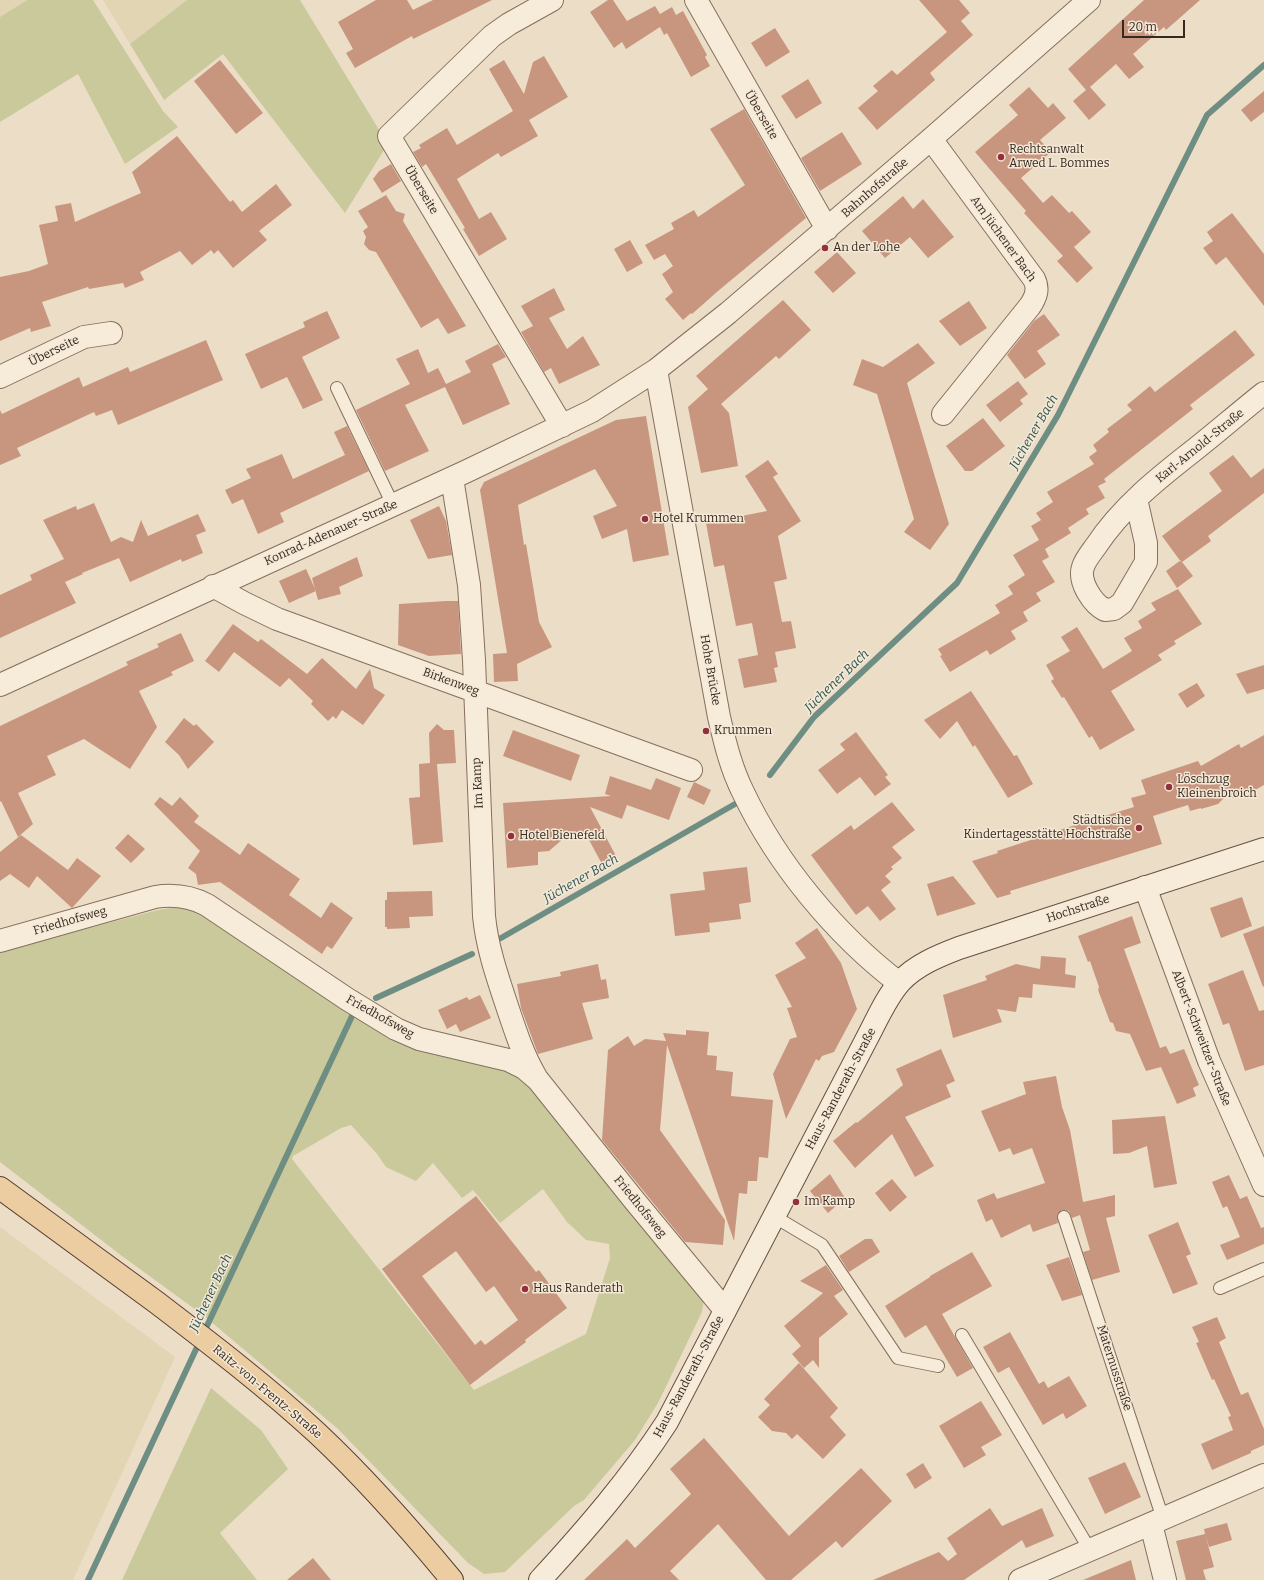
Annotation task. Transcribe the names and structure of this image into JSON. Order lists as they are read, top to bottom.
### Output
{
  "streets": {
    "main road": ["Raitz-von-Frentz-Straße"],
    "street": [
      "Überseite",
      "Bahnhofstraße",
      "Am Jüchener Bach",
      "Karl-Arnold-Straße",
      "Konrad-Adenauer-Straße",
      "Hohe Brücke",
      "Birkenweg",
      "Im Kamp",
      "Hochstraße",
      "Friedhofsweg",
      "Albert-Schweitzer-Straße",
      "Haus-Randerath-Straße"
    ],
    "lane": ["Maternusstraße"]
  },
  "crossings": [
    ["Überseite", "Bahnhofstraße"],
    ["Überseite", "Konrad-Adenauer-Straße"],
    ["Bahnhofstraße", "Am Jüchener Bach"],
    ["Bahnhofstraße", "Konrad-Adenauer-Straße"],
    ["Bahnhofstraße", "Hohe Brücke"],
    ["Konrad-Adenauer-Straße", "Hohe Brücke"],
    ["Konrad-Adenauer-Straße", "Birkenweg"],
    ["Konrad-Adenauer-Straße", "Im Kamp"],
    ["Hohe Brücke", "Hochstraße"],
    ["Hohe Brücke", "Haus-Randerath-Straße"],
    ["Birkenweg", "Im Kamp"],
    ["Im Kamp", "Friedhofsweg"],
    ["Hochstraße", "Albert-Schweitzer-Straße"],
    ["Hochstraße", "Haus-Randerath-Straße"],
    ["Friedhofsweg", "Haus-Randerath-Straße"]
  ],
  "water": ["Jüchener Bach"],
  "places": [
    "Rechtsanwalt Arwed L. Bommes",
    "An der Lohe",
    "Hotel Krummen",
    "Krummen",
    "Löschzug Kleinenbroich",
    "Städtische Kindertagesstätte Hochstraße",
    "Hotel Bienefeld",
    "Im Kamp",
    "Haus Randerath"
  ],
  "scale_bar": "20 m"
}
